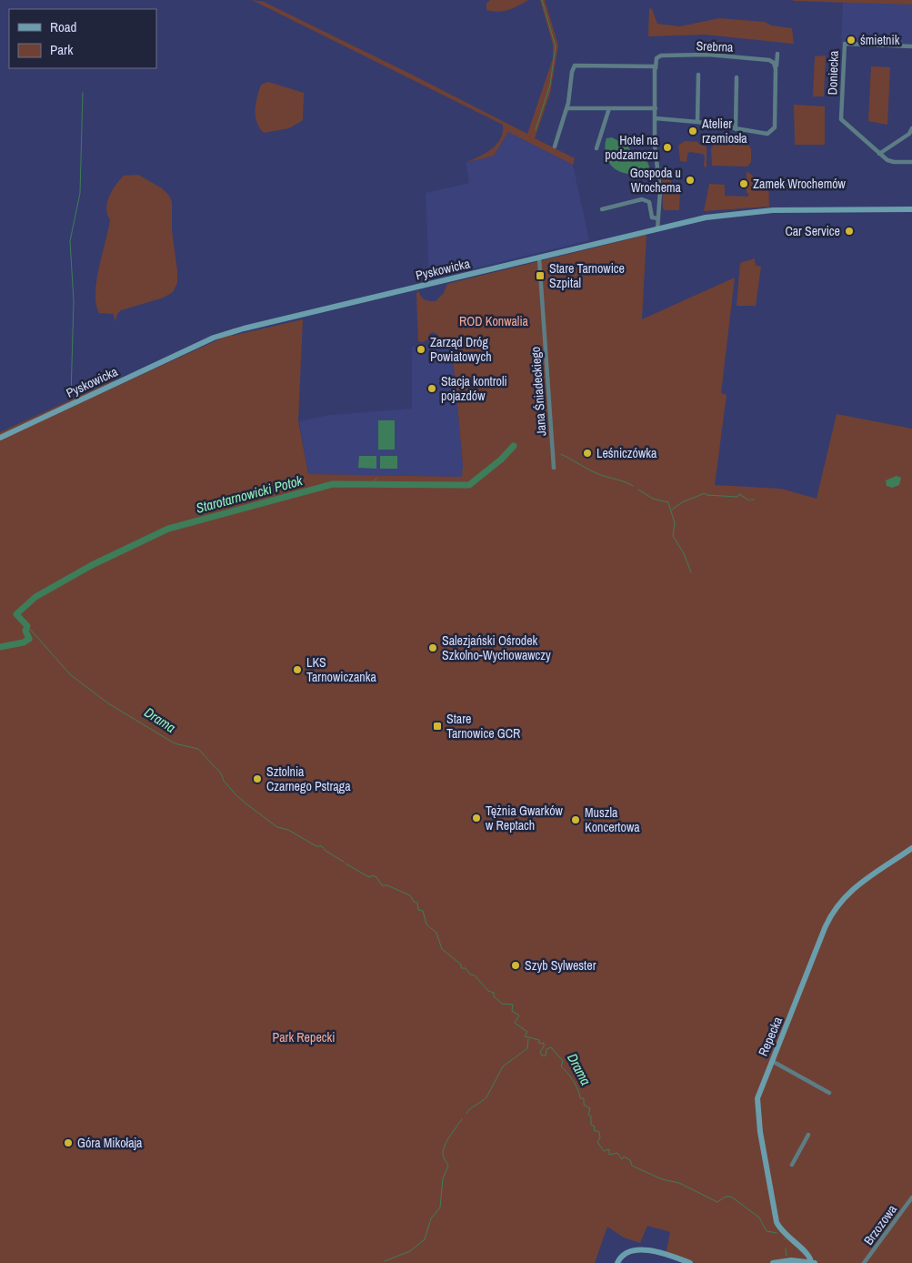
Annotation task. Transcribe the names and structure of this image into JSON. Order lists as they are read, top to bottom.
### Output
{
  "streets": {
    "street": [
      "Srebrna",
      "Doniecka",
      "Pyskowicka",
      "Jana Śniadeckiego",
      "Repecka",
      "Brzozowa"
    ]
  },
  "crossings": [
    ["Pyskowicka", "Jana Śniadeckiego"]
  ],
  "water": ["Starotarnowicki Potok", "Drama"],
  "parks": ["ROD Konwalia", "Park Repecki"],
  "places": {
    "other": [
      "śmietnik",
      "Atelier rzemiosła",
      "Hotel na podzamczu",
      "Gospoda u Wrochema",
      "Zamek Wrochemów",
      "Car Service",
      "Zarząd Dróg Powiatowych",
      "Stacja kontroli pojazdów",
      "Leśniczówka",
      "Salezjański Ośrodek Szkolno-Wychowawczy",
      "LKS Tarnowiczanka",
      "Sztolnia Czarnego Pstrąga",
      "Tężnia Gwarków w Reptach",
      "Muszla Koncertowa",
      "Szyb Sylwester",
      "Góra Mikołaja"
    ],
    "transit": ["Stare Tarnowice Szpital", "Stare Tarnowice GCR"]
  },
  "legend": ["Road", "Park"]
}
